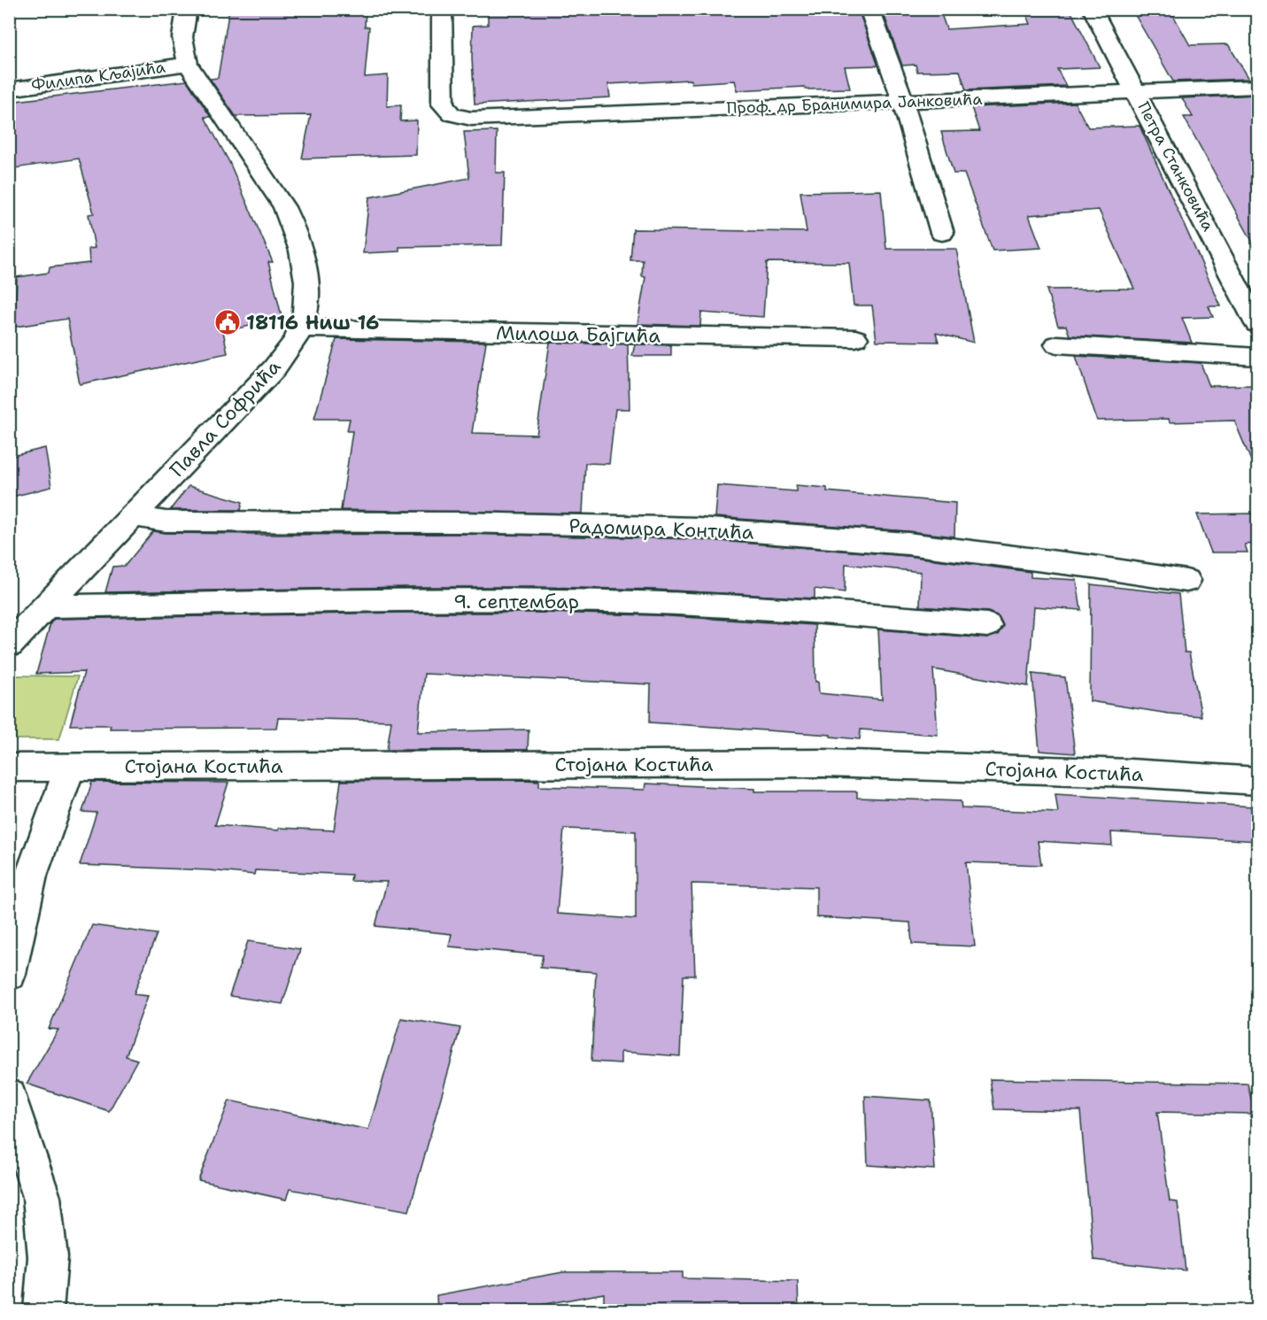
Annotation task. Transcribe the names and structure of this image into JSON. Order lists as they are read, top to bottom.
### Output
{
  "streets": {
    "street": [
      "Филипа Кљајића",
      "Проф. др Бранимира Јанковића",
      "Петра Станковића",
      "Милоша Бајгића",
      "Павла Софрића",
      "Радомира Контића",
      "9. септембар",
      "Стојана Костића"
    ]
  },
  "crossings": [
    ["Филипа Кљајића", "Павла Софрића"],
    ["Проф. др Бранимира Јанковића", "Петра Станковића"],
    ["Милоша Бајгића", "Павла Софрића"],
    ["Павла Софрића", "Радомира Контића"],
    ["Павла Софрића", "9. септембар"]
  ],
  "places": {
    "public building": ["18116 Ниш 16"]
  }
}
